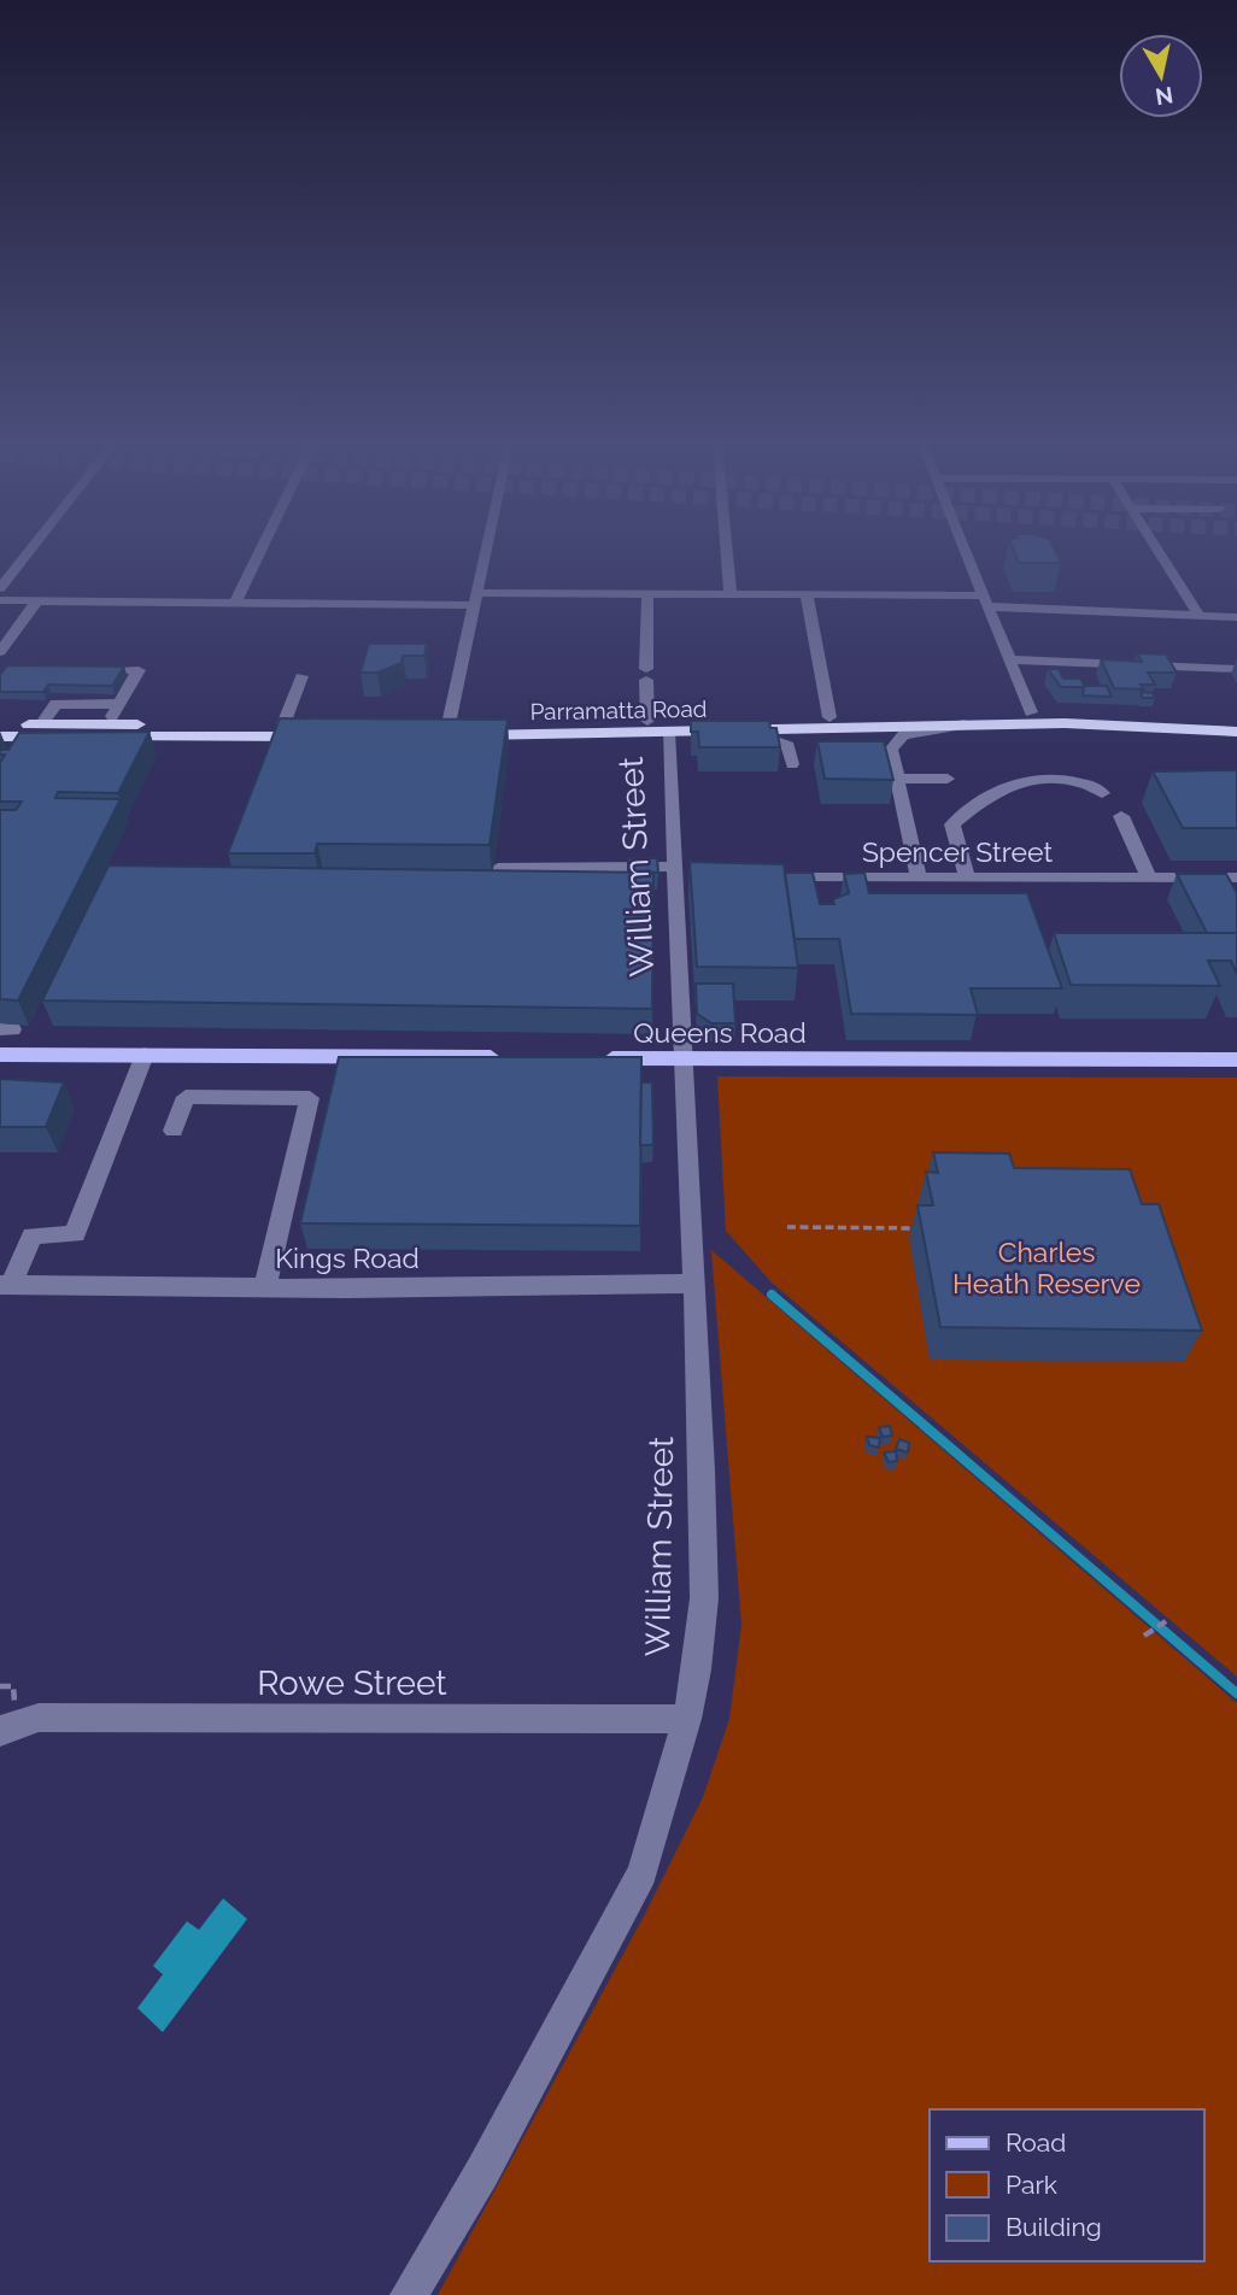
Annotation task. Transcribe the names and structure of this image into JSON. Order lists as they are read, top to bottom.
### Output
{
  "streets": {
    "highway": ["Parramatta Road"],
    "main road": ["Queens Road"],
    "street": [
      "Spencer Street",
      "William Street",
      "Kings Road",
      "Rowe Street"
    ]
  },
  "crossings": [
    ["Parramatta Road", "William Street"],
    ["William Street", "Queens Road"],
    ["William Street", "Kings Road"],
    ["William Street", "Rowe Street"]
  ],
  "parks": ["Charles Heath Reserve"],
  "legend": ["Road", "Park", "Building"],
  "north": "bottom"
}
